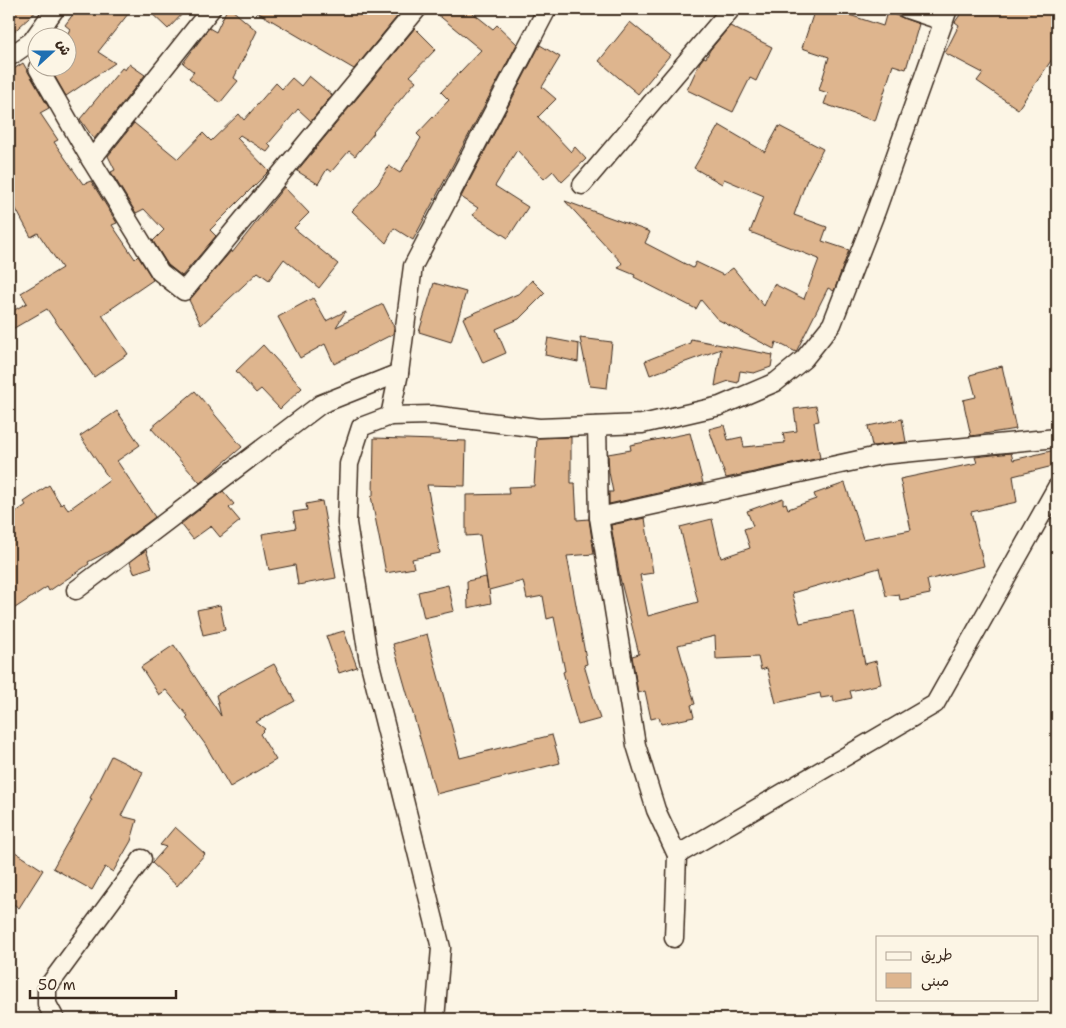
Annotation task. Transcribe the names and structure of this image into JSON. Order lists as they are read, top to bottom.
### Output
{
  "legend": ["طريق", "مبنى"],
  "scale_bar": "50 m",
  "north": "right"
}
